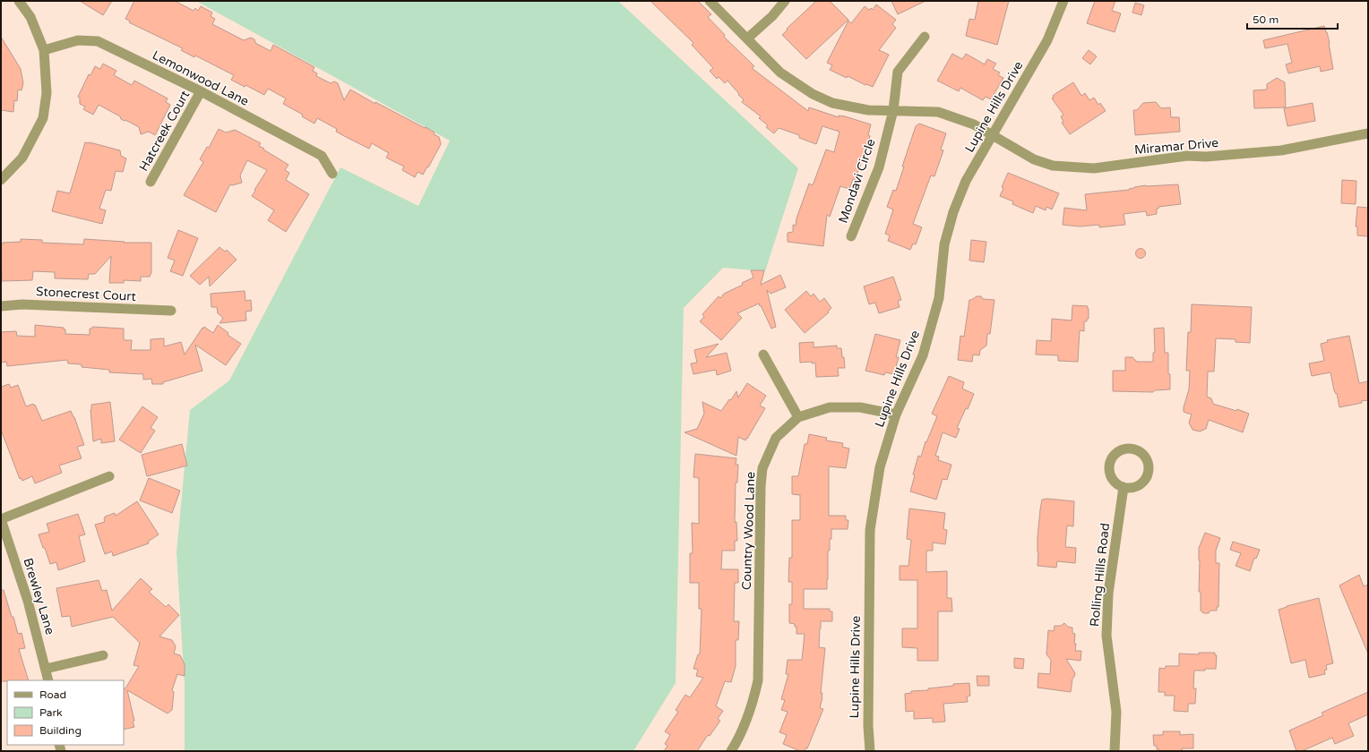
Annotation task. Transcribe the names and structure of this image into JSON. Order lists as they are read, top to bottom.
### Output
{
  "streets": {
    "street": [
      "Lemonwood Lane",
      "Lupine Hills Drive",
      "Hatcreek Court",
      "Miramar Drive",
      "Mondavi Circle",
      "Stonecrest Court",
      "Country Wood Lane",
      "Rolling Hills Road",
      "Brewley Lane"
    ]
  },
  "crossings": [
    ["Lemonwood Lane", "Hatcreek Court"],
    ["Lupine Hills Drive", "Miramar Drive"],
    ["Lupine Hills Drive", "Country Wood Lane"],
    ["Miramar Drive", "Mondavi Circle"]
  ],
  "legend": ["Road", "Park", "Building"],
  "scale_bar": "50 m"
}
